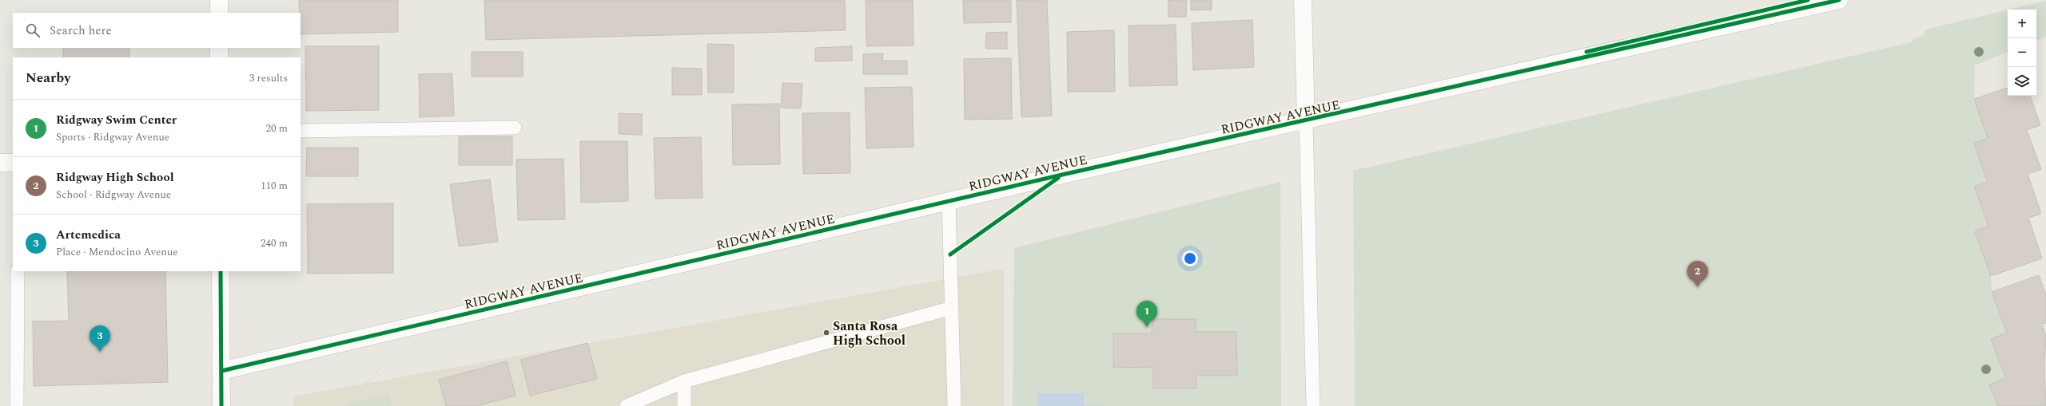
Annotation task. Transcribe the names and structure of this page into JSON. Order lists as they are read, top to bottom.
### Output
{
  "streets": {
    "street": ["RIDGWAY AVENUE"]
  },
  "places": ["Santa Rosa High School"],
  "page": {
    "map_buttons": ["+", "−"],
    "search": "Search here",
    "heading": ["Nearby", "3 results"],
    "list": [
      {
        "mark": "1",
        "name": "Ridgway Swim Center",
        "note": "Sports · Ridgway Avenue",
        "value": "20 m"
      },
      {
        "mark": "2",
        "name": "Ridgway High School",
        "note": "School · Ridgway Avenue",
        "value": "110 m"
      },
      {
        "mark": "3",
        "name": "Artemedica",
        "note": "Place · Mendocino Avenue",
        "value": "240 m"
      }
    ],
    "pins": ["2", "1", "3"]
  }
}
